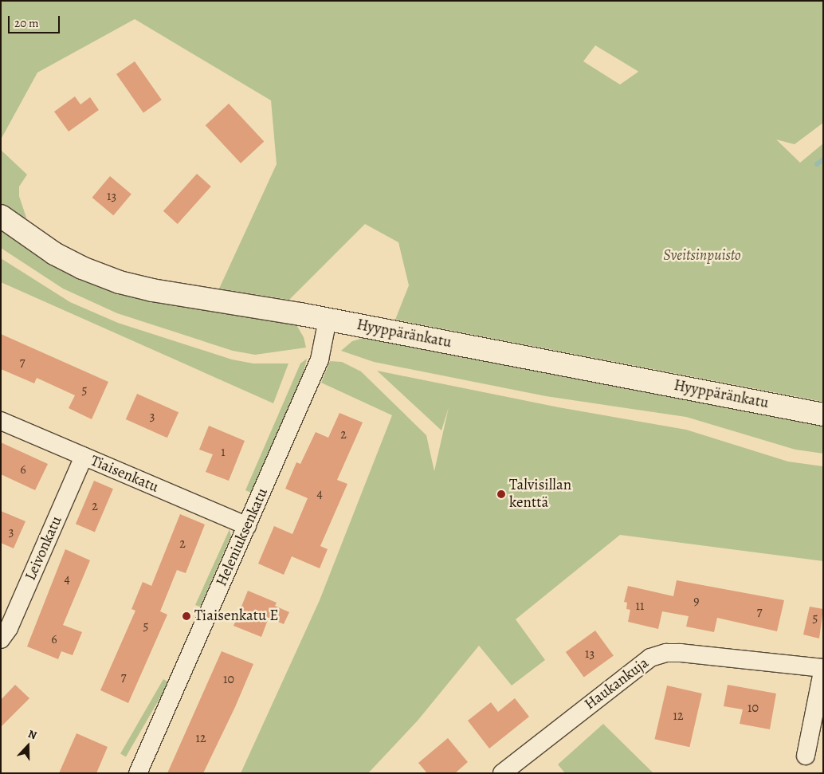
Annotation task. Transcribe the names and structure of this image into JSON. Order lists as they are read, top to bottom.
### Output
{
  "streets": {
    "street": [
      "Hyyppäränkatu",
      "Tiaisenkatu",
      "Heleniuksenkatu",
      "Leivonkatu",
      "Haukankuja"
    ]
  },
  "crossings": [
    ["Hyyppäränkatu", "Heleniuksenkatu"],
    ["Tiaisenkatu", "Heleniuksenkatu"],
    ["Tiaisenkatu", "Leivonkatu"]
  ],
  "parks": ["Sveitsinpuisto"],
  "places": ["Talvisillan kenttä", "Tiaisenkatu E"],
  "house_numbers": [
    "13",
    "7",
    "5",
    "3",
    "2",
    "1",
    "6",
    "4",
    "2",
    "3",
    "2",
    "4",
    "9",
    "11",
    "7",
    "5",
    "5",
    "6",
    "13",
    "7",
    "10",
    "10",
    "12",
    "12"
  ],
  "scale_bar": "20 m",
  "north": "top"
}
